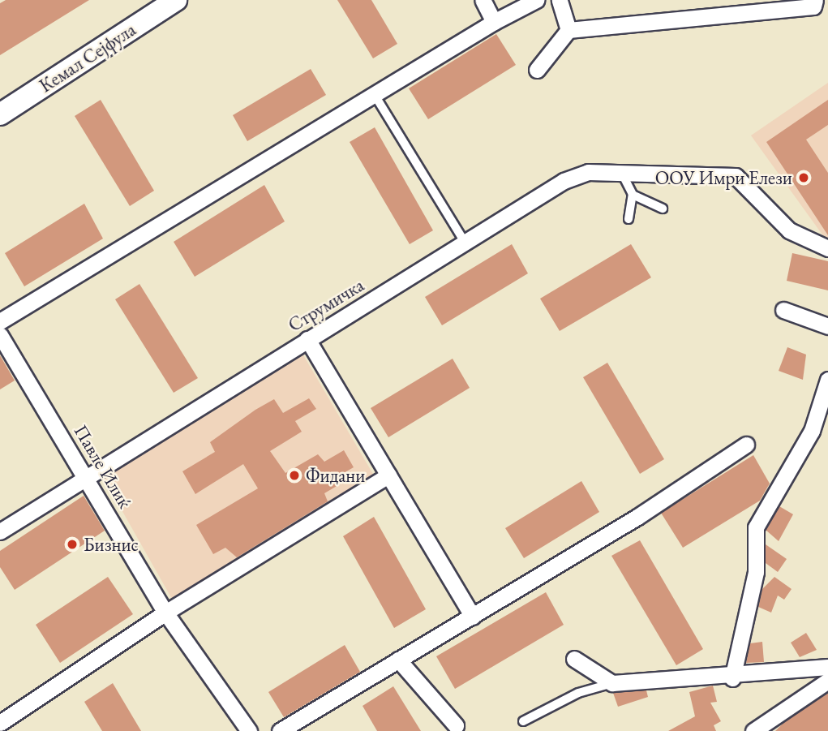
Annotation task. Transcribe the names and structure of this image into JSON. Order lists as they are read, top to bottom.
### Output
{
  "streets": {
    "street": ["Кемал Сејфула", "Струмичка", "Павле Илиќ"]
  },
  "crossings": [
    ["Струмичка", "Павле Илиќ"]
  ],
  "places": ["ООУ Имри Елези", "Фидани", "Бизнис"]
}
